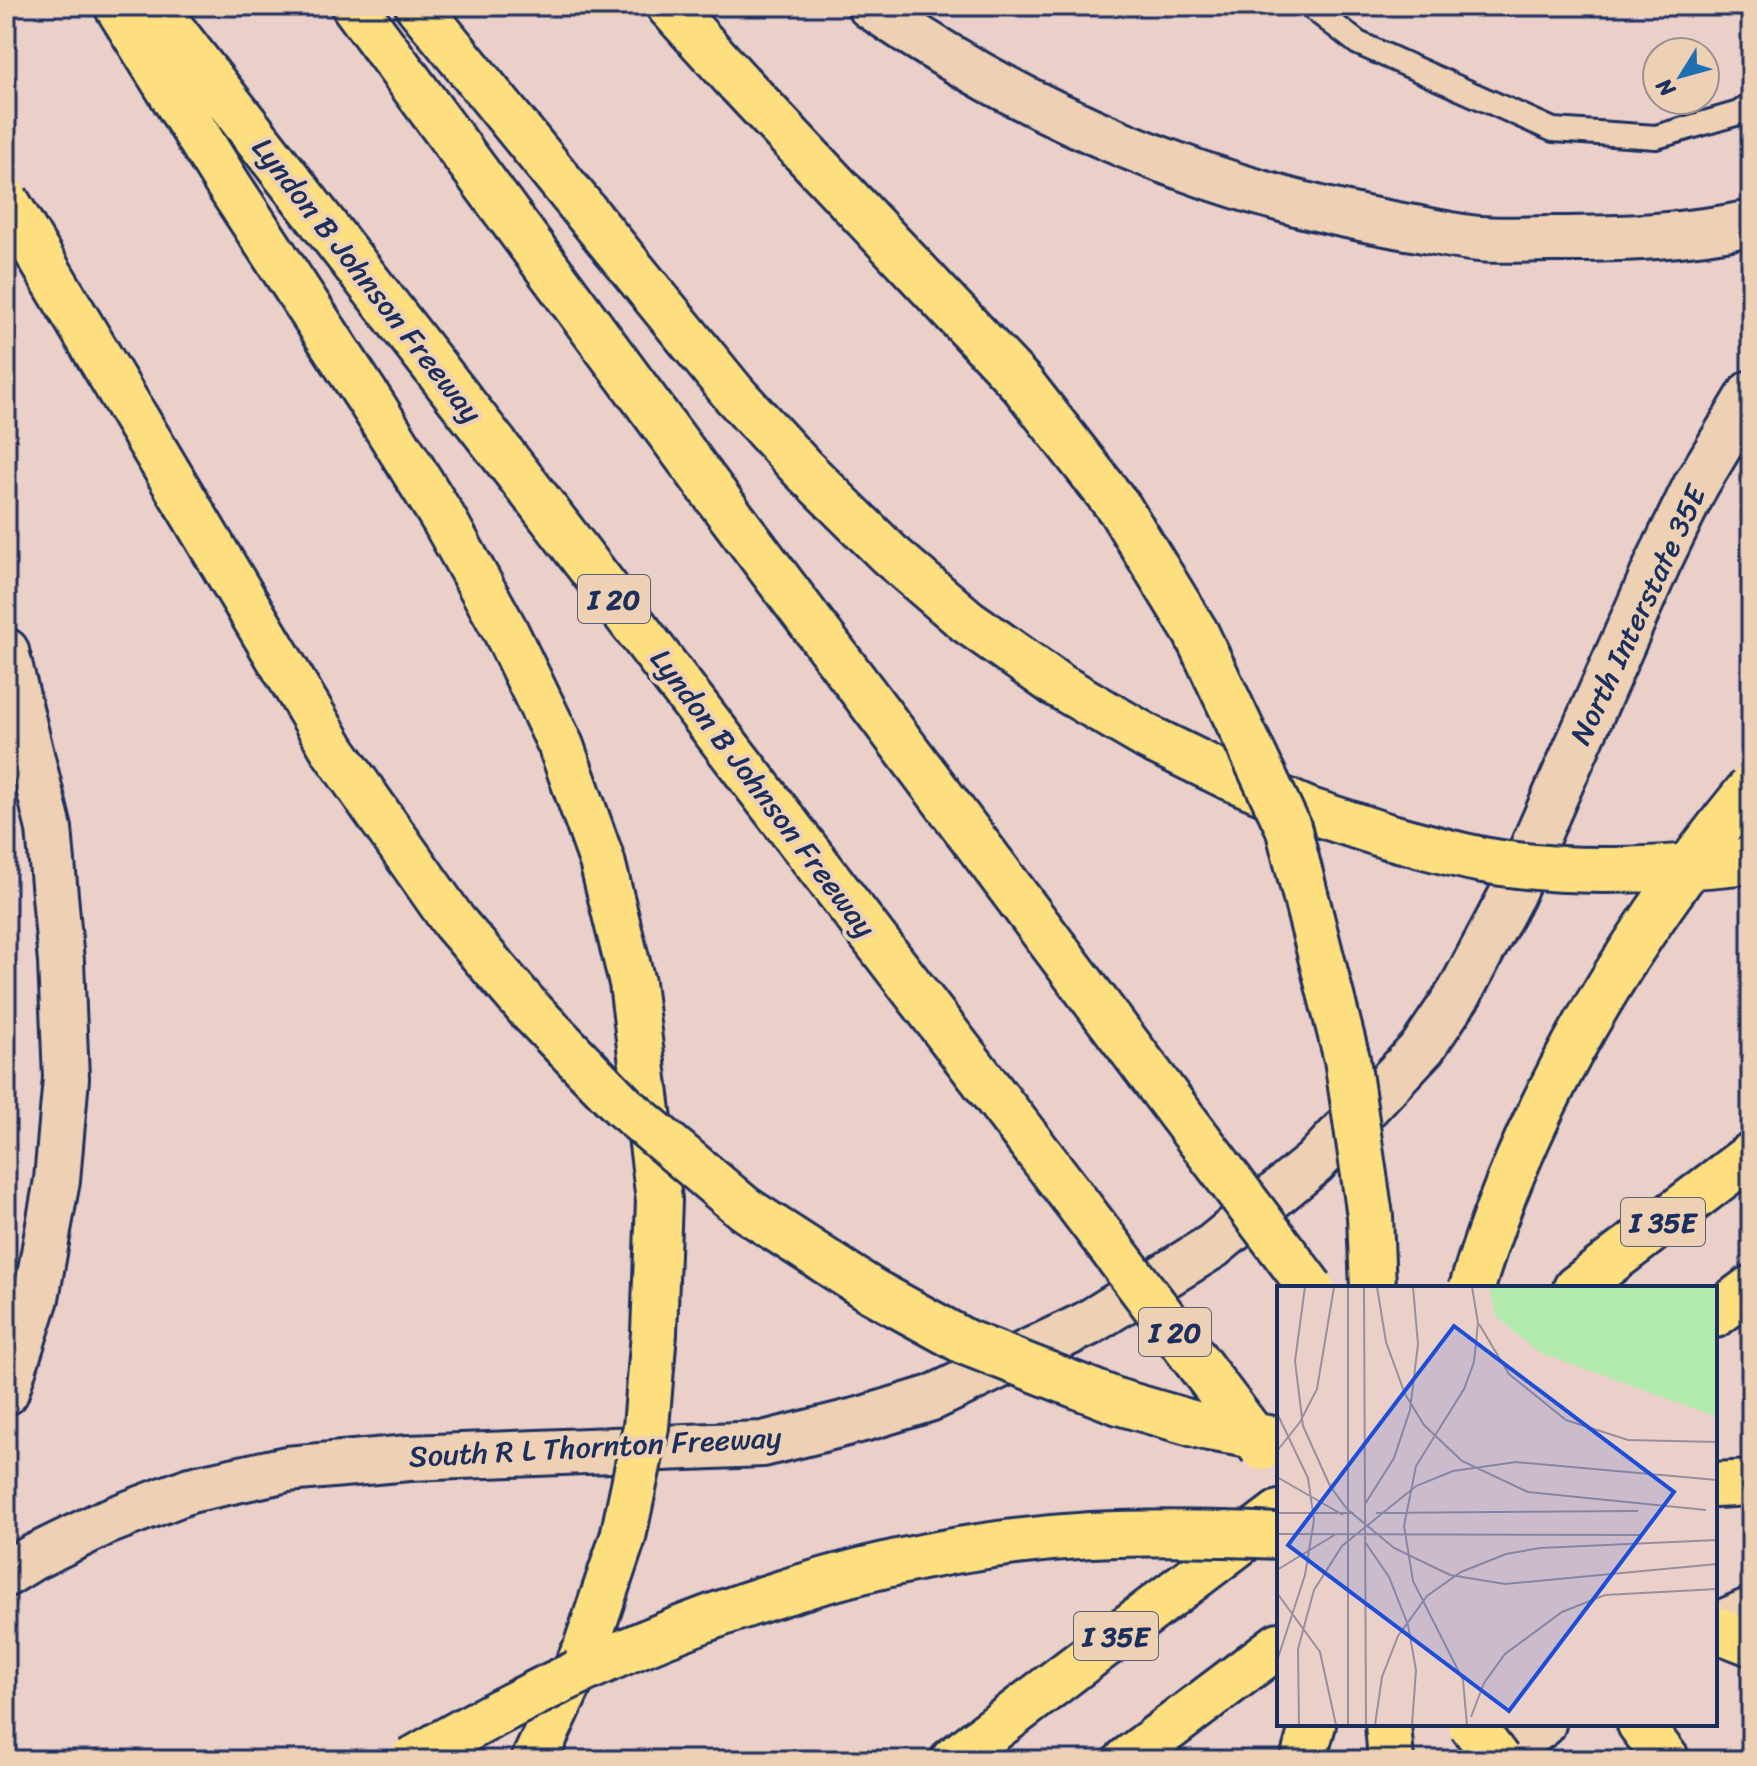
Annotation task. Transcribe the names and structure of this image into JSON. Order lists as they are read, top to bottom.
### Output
{
  "streets": {
    "highway": ["Lyndon B Johnson Freeway", "I 20", "I 35E"],
    "main road": ["North Interstate 35E", "South R L Thornton Freeway"]
  },
  "crossings": [
    ["North Interstate 35E", "South R L Thornton Freeway"]
  ],
  "north": "bottom left"
}
